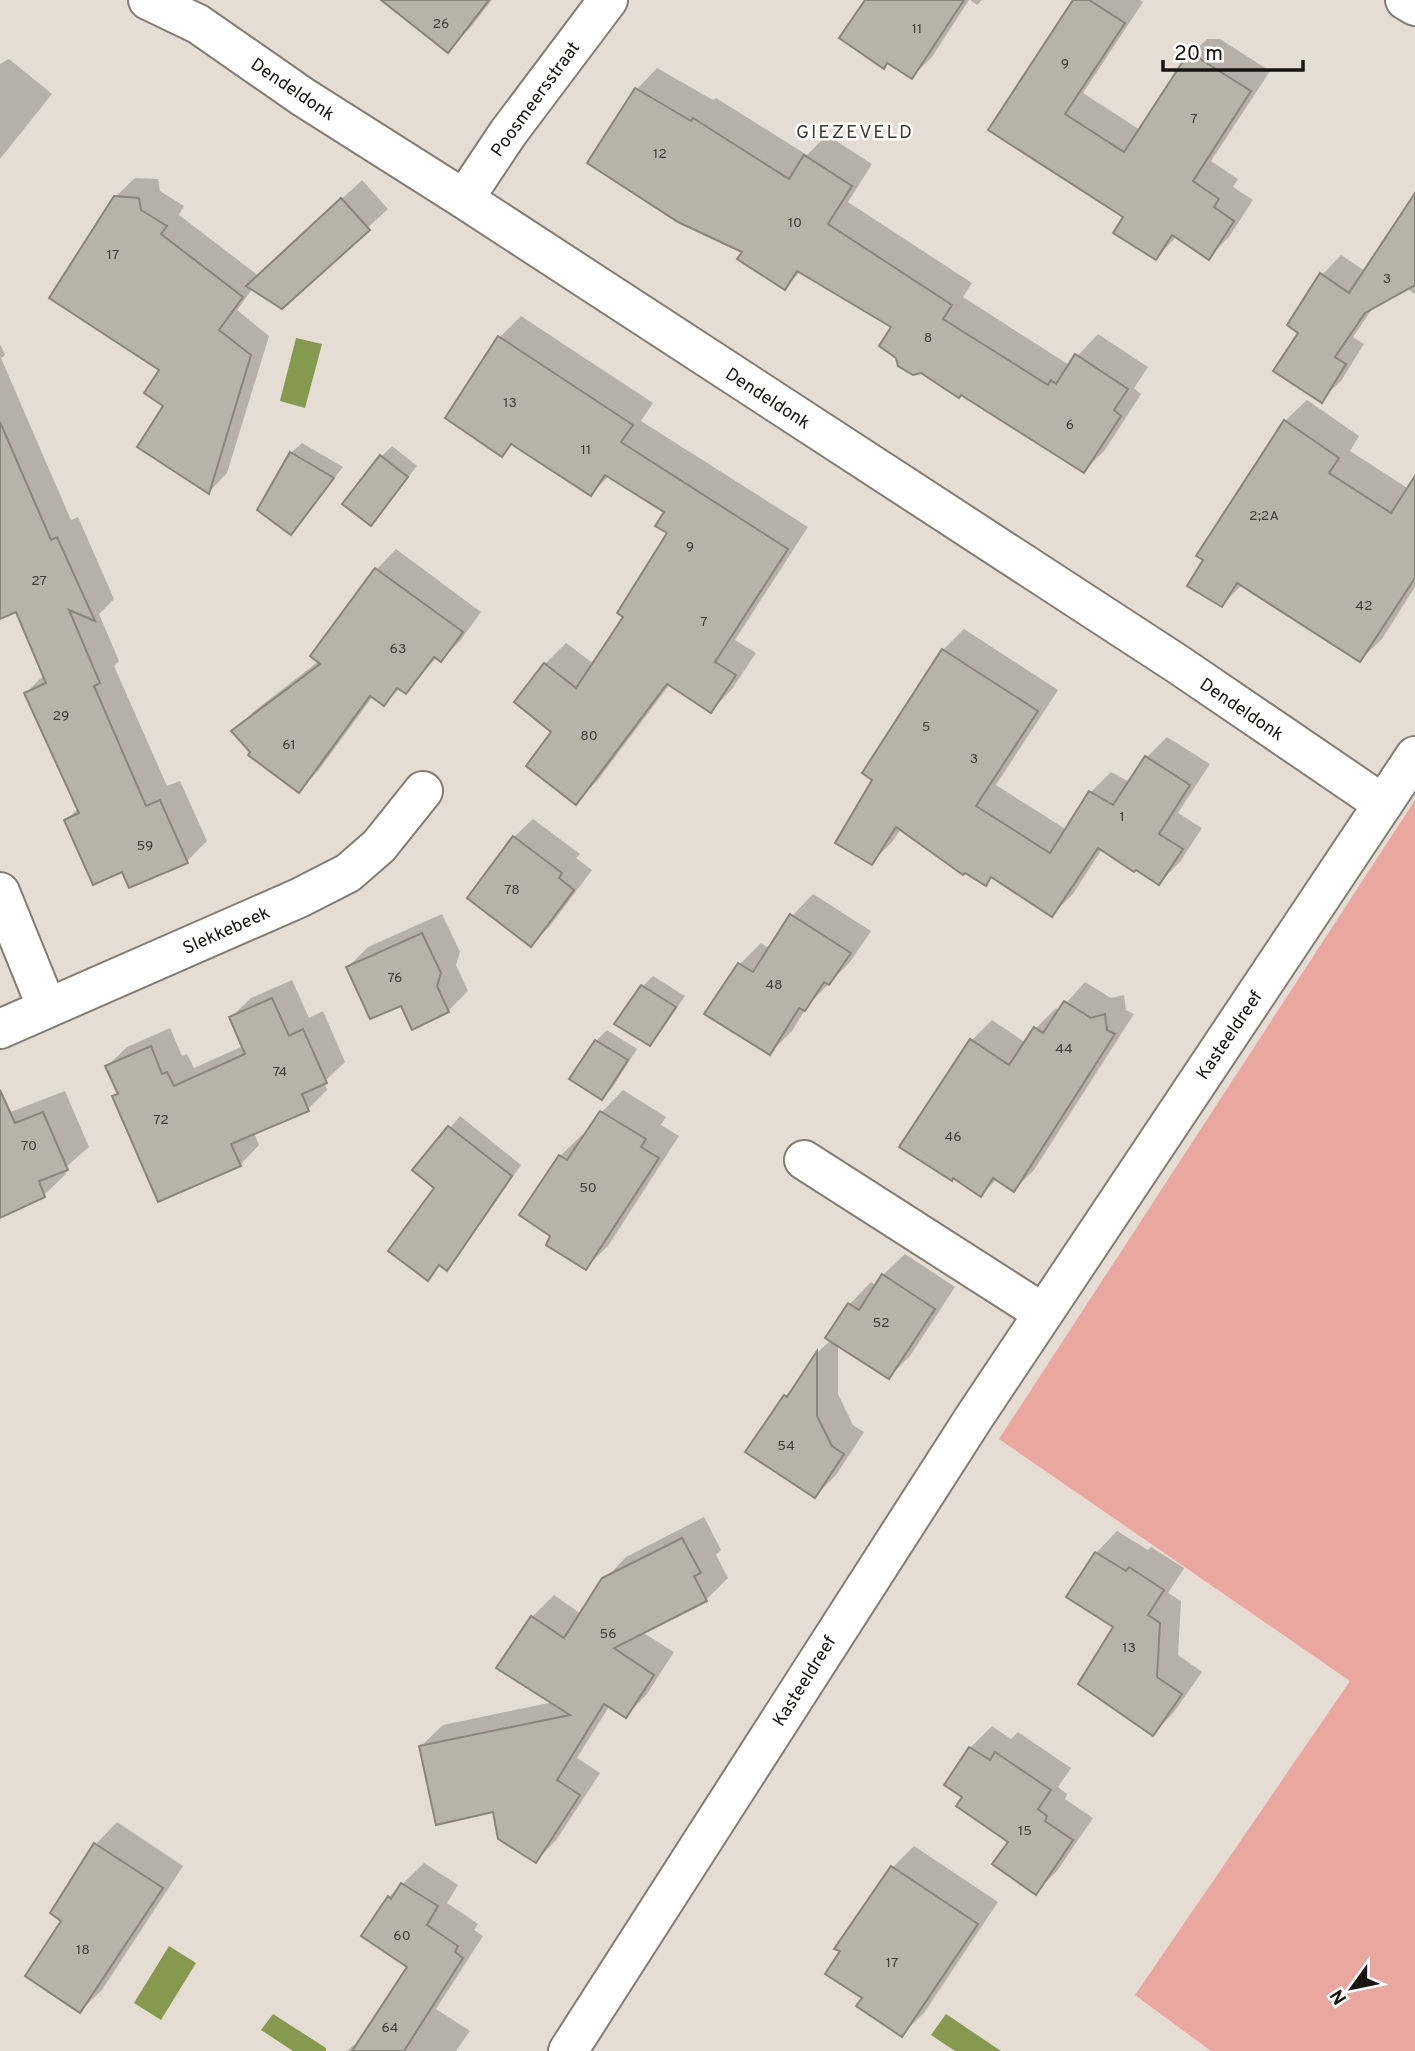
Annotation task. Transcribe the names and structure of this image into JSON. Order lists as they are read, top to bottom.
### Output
{
  "streets": {
    "street": [
      "Dendeldonk",
      "Poosmeersstraat",
      "Slekkebeek",
      "Kasteeldreef"
    ]
  },
  "crossings": [
    ["Dendeldonk", "Poosmeersstraat"],
    ["Dendeldonk", "Kasteeldreef"]
  ],
  "districts": ["GIEZEVELD"],
  "house_numbers": [
    "26",
    "11",
    "9",
    "7",
    "12",
    "10",
    "17",
    "3",
    "8",
    "13",
    "6",
    "11",
    "2;2A",
    "9",
    "27",
    "42",
    "7",
    "63",
    "29",
    "5",
    "80",
    "61",
    "3",
    "1",
    "59",
    "78",
    "76",
    "48",
    "44",
    "74",
    "72",
    "46",
    "70",
    "50",
    "52",
    "54",
    "56",
    "13",
    "15",
    "60",
    "18",
    "17",
    "64"
  ],
  "scale_bar": "20 m",
  "north": "bottom left"
}
